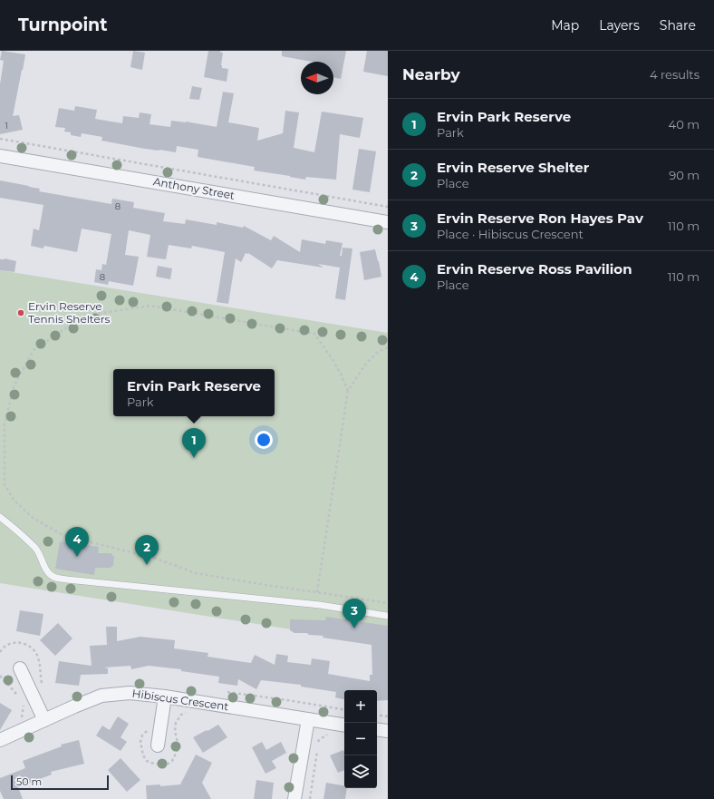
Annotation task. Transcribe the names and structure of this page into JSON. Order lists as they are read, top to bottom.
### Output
{
  "streets": {
    "street": ["Anthony Street", "Hibiscus Crescent"]
  },
  "places": ["Ervin Reserve Tennis Shelters"],
  "house_numbers": ["1", "8", "8"],
  "scale_bar": "50 m",
  "north": "left",
  "page": {
    "header": "Turnpoint",
    "nav": ["Map", "Layers", "Share"],
    "heading": ["Nearby", "4 results"],
    "list": [
      {
        "mark": "1",
        "name": "Ervin Park Reserve",
        "note": "Park",
        "value": "40 m"
      },
      {
        "mark": "2",
        "name": "Ervin Reserve Shelter",
        "note": "Place",
        "value": "90 m"
      },
      {
        "mark": "3",
        "name": "Ervin Reserve Ron Hayes Pav",
        "note": "Place · Hibiscus Crescent",
        "value": "110 m"
      },
      {
        "mark": "4",
        "name": "Ervin Reserve Ross Pavilion",
        "note": "Place",
        "value": "110 m"
      }
    ],
    "popup": ["Ervin Park Reserve", "Park"],
    "pins": [
      "1",
      "4",
      "2",
      "3"
    ],
    "map_buttons": ["+", "−"],
    "scale": "50 m"
  }
}
